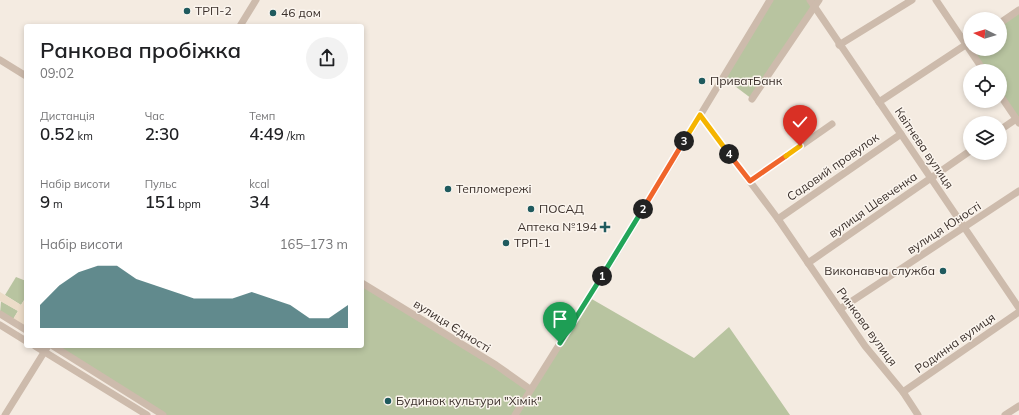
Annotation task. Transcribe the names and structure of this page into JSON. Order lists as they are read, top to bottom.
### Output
{
  "streets": {
    "street": [
      "Квітнева вулиця",
      "Садовий провулок",
      "вулиця Шевченка",
      "вулиця Юності",
      "вулиця Єдності",
      "Ринкова вулиця",
      "Родинна вулиця"
    ]
  },
  "crossings": [
    ["Квітнева вулиця", "Садовий провулок"],
    ["Квітнева вулиця", "вулиця Шевченка"],
    ["Квітнева вулиця", "вулиця Юності"],
    ["Садовий провулок", "Ринкова вулиця"],
    ["вулиця Шевченка", "Ринкова вулиця"],
    ["вулиця Юності", "Ринкова вулиця"],
    ["Ринкова вулиця", "Родинна вулиця"]
  ],
  "places": {
    "other": [
      "ТРП-2",
      "46 дом",
      "ПриватБанк",
      "Тепломережі",
      "ПОСАД",
      "ТРП-1",
      "Виконавча служба",
      "Будинок культури \"Хімік\""
    ],
    "health": ["Аптека №194"]
  },
  "north": "left",
  "page": {
    "heading": ["Ранкова пробіжка", "09:02"],
    "stats": [
      ["Дистанція", "0.52 km"],
      ["Час", "2:30"],
      ["Темп", "4:49 /km"],
      ["Набір висоти", "9 m"],
      ["Пульс", "151 bpm"],
      ["kcal", "34"]
    ],
    "pins": [
      "3",
      "4",
      "2",
      "1"
    ],
    "chart": ["Набір висоти", "165–173 m"]
  }
}
